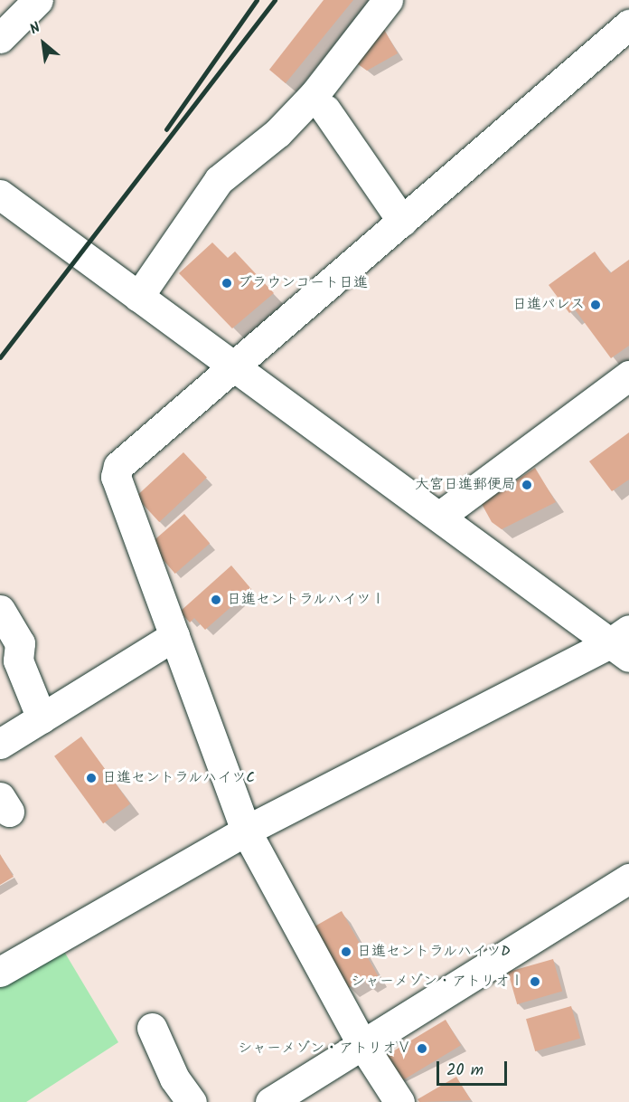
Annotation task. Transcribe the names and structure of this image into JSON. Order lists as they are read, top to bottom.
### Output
{
  "places": [
    "ブラウンコート日進",
    "日進パレス",
    "大宮日進郵便局",
    "日進セントラルハイツⅠ",
    "日進セントラルハイツC",
    "日進セントラルハイツD",
    "シャーメゾン・アトリオⅠ",
    "シャーメゾン・アトリオⅤ"
  ],
  "scale_bar": "20 m",
  "north": "top left"
}
